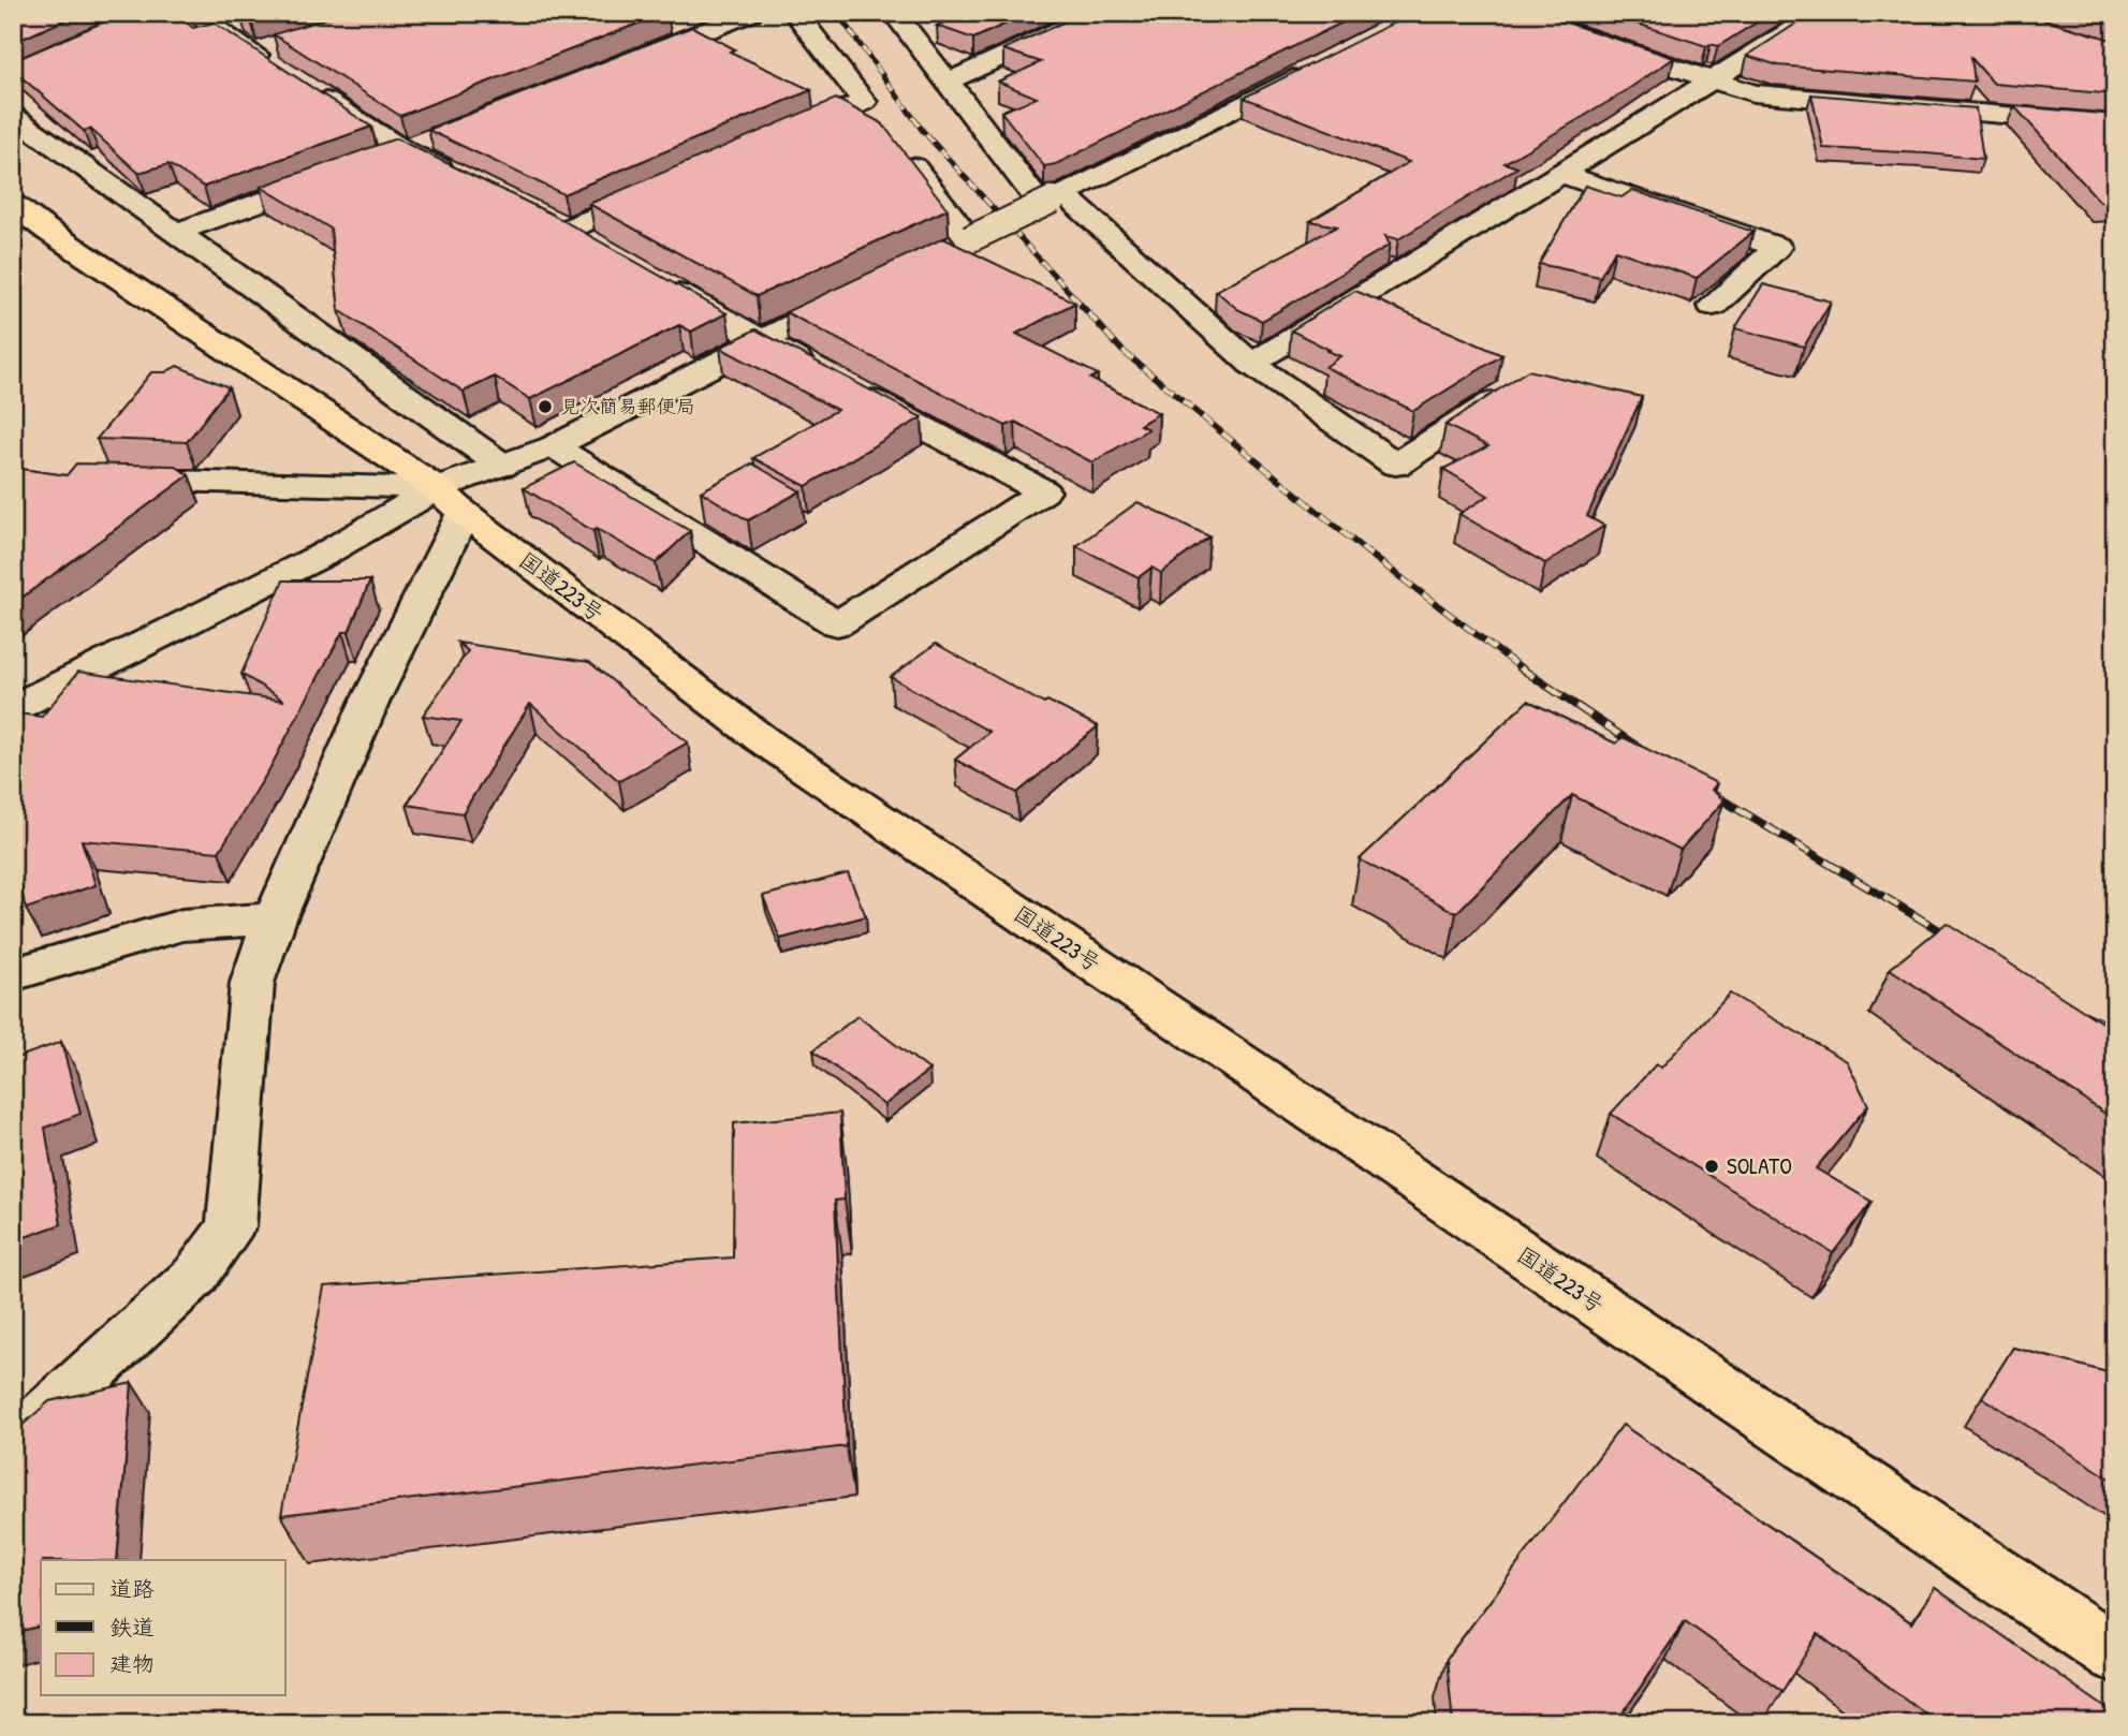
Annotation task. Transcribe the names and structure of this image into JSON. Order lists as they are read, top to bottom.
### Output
{
  "streets": {
    "highway": ["国道223号"]
  },
  "places": ["見次簡易郵便局", "SOLATO"],
  "legend": ["道路", "鉄道", "建物"]
}
